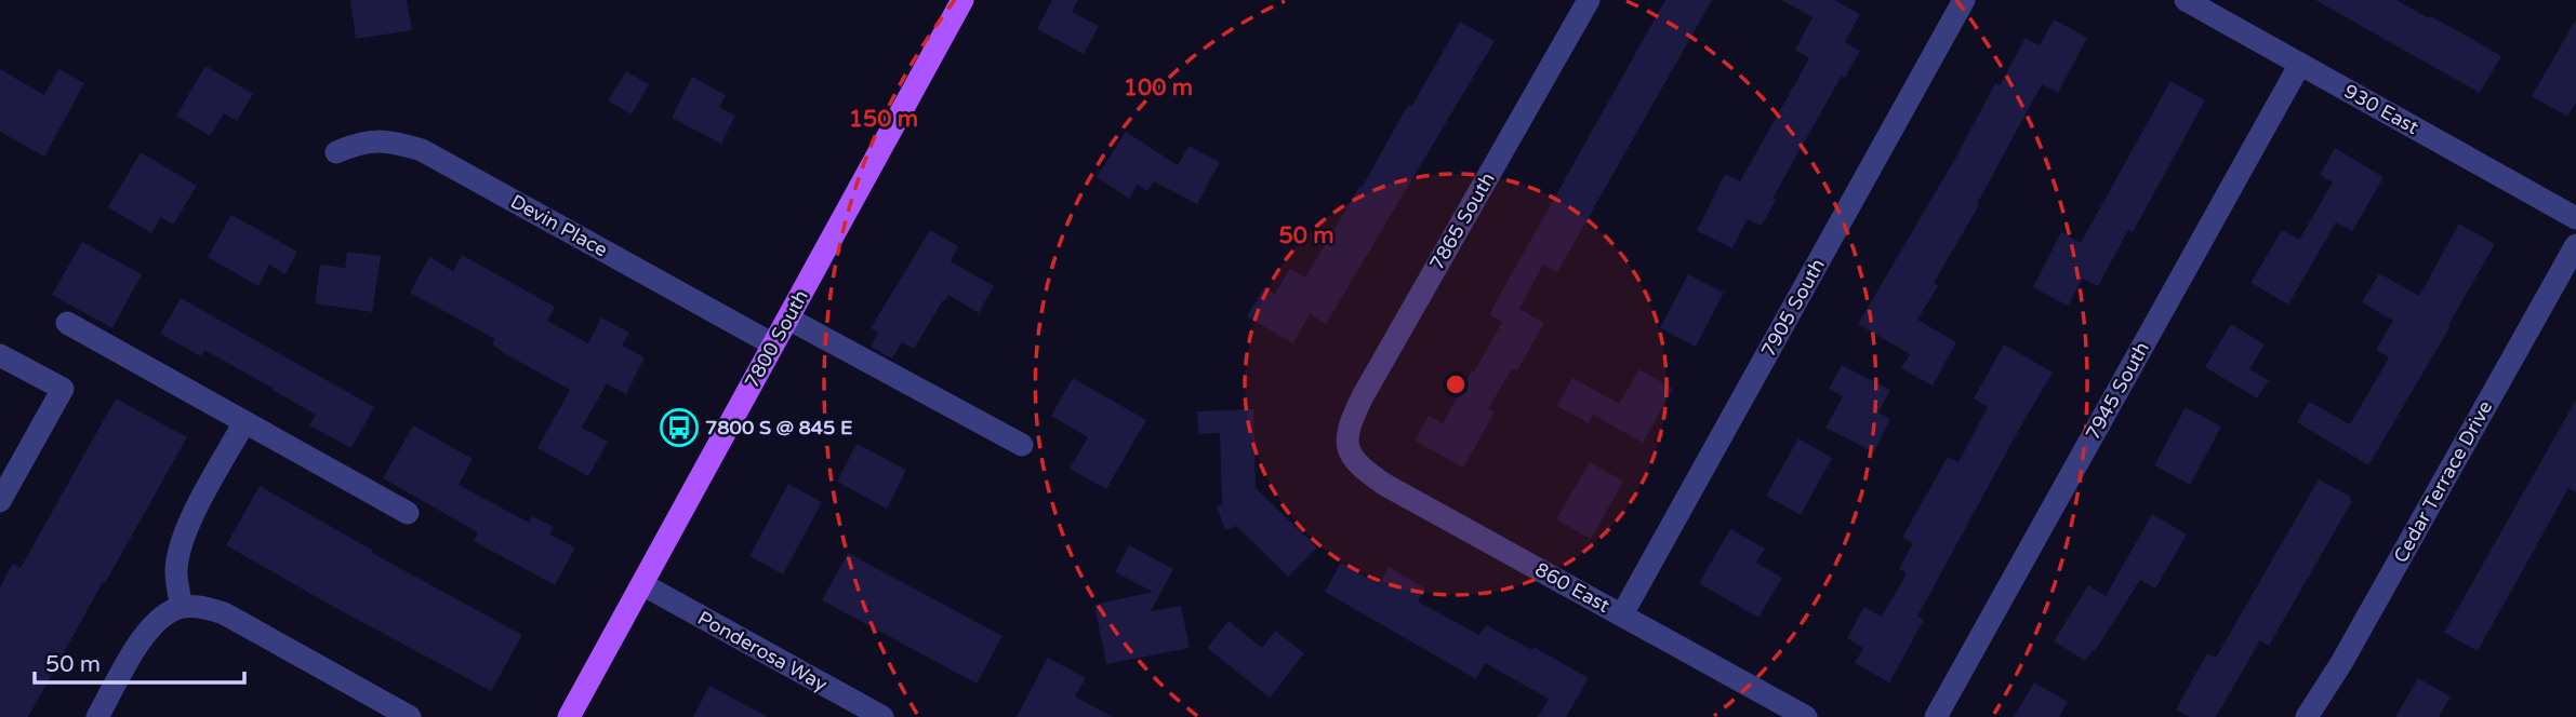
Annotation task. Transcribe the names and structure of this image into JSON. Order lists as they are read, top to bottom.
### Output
{
  "streets": {
    "main road": ["7800 South"],
    "street": [
      "930 East",
      "7865 South",
      "Devin Place",
      "7905 South",
      "7945 South",
      "Cedar Terrace Drive",
      "860 East",
      "Ponderosa Way"
    ]
  },
  "crossings": [
    ["930 East", "7945 South"],
    ["7865 South", "860 East"],
    ["Devin Place", "7800 South"],
    ["7905 South", "860 East"],
    ["7800 South", "Ponderosa Way"]
  ],
  "places": {
    "bus stop": ["7800 S @ 845 E"]
  },
  "scale_bar": "50 m",
  "rings": ["100 m", "150 m", "50 m"]
}
